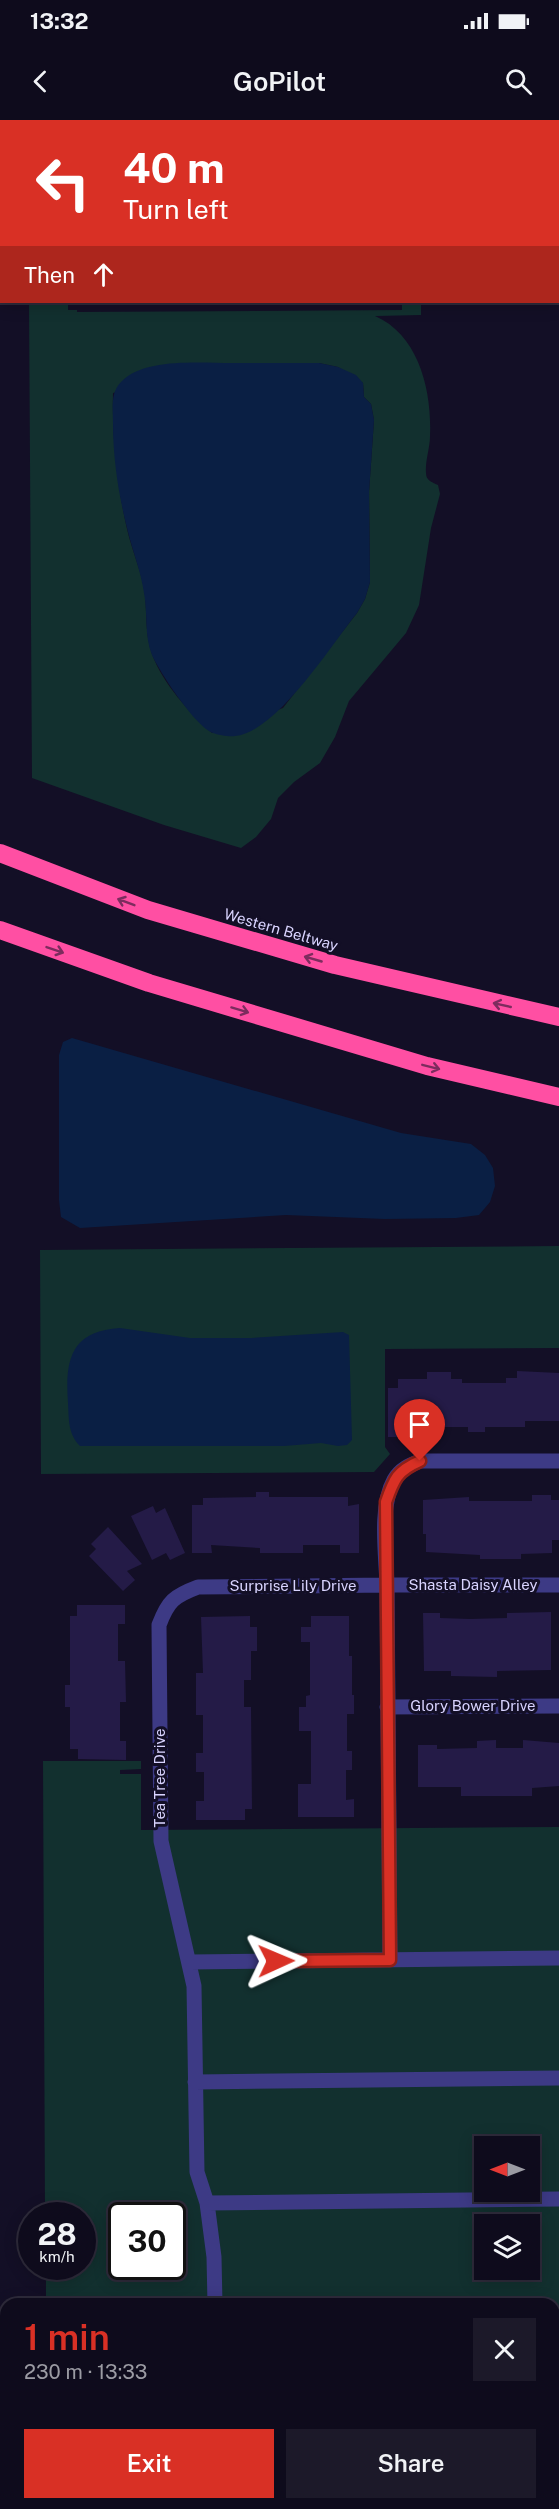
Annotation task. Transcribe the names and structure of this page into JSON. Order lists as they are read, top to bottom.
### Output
{
  "streets": {
    "highway": ["Western Beltway"],
    "street": [
      "Shasta Daisy Alley",
      "Surprise Lily Drive",
      "Glory Bower Drive",
      "Tea Tree Drive"
    ]
  },
  "crossings": [
    ["Shasta Daisy Alley", "Surprise Lily Drive"],
    ["Surprise Lily Drive", "Tea Tree Drive"]
  ],
  "north": "left",
  "page": {
    "status": "13:32",
    "header": "GoPilot",
    "turn": ["40 m", "Turn left"],
    "then": "Then",
    "speed": "28 km/h",
    "limit": "30",
    "heading": ["1 min", "230 m · 13:33"],
    "buttons": ["Exit", "Share"]
  }
}
